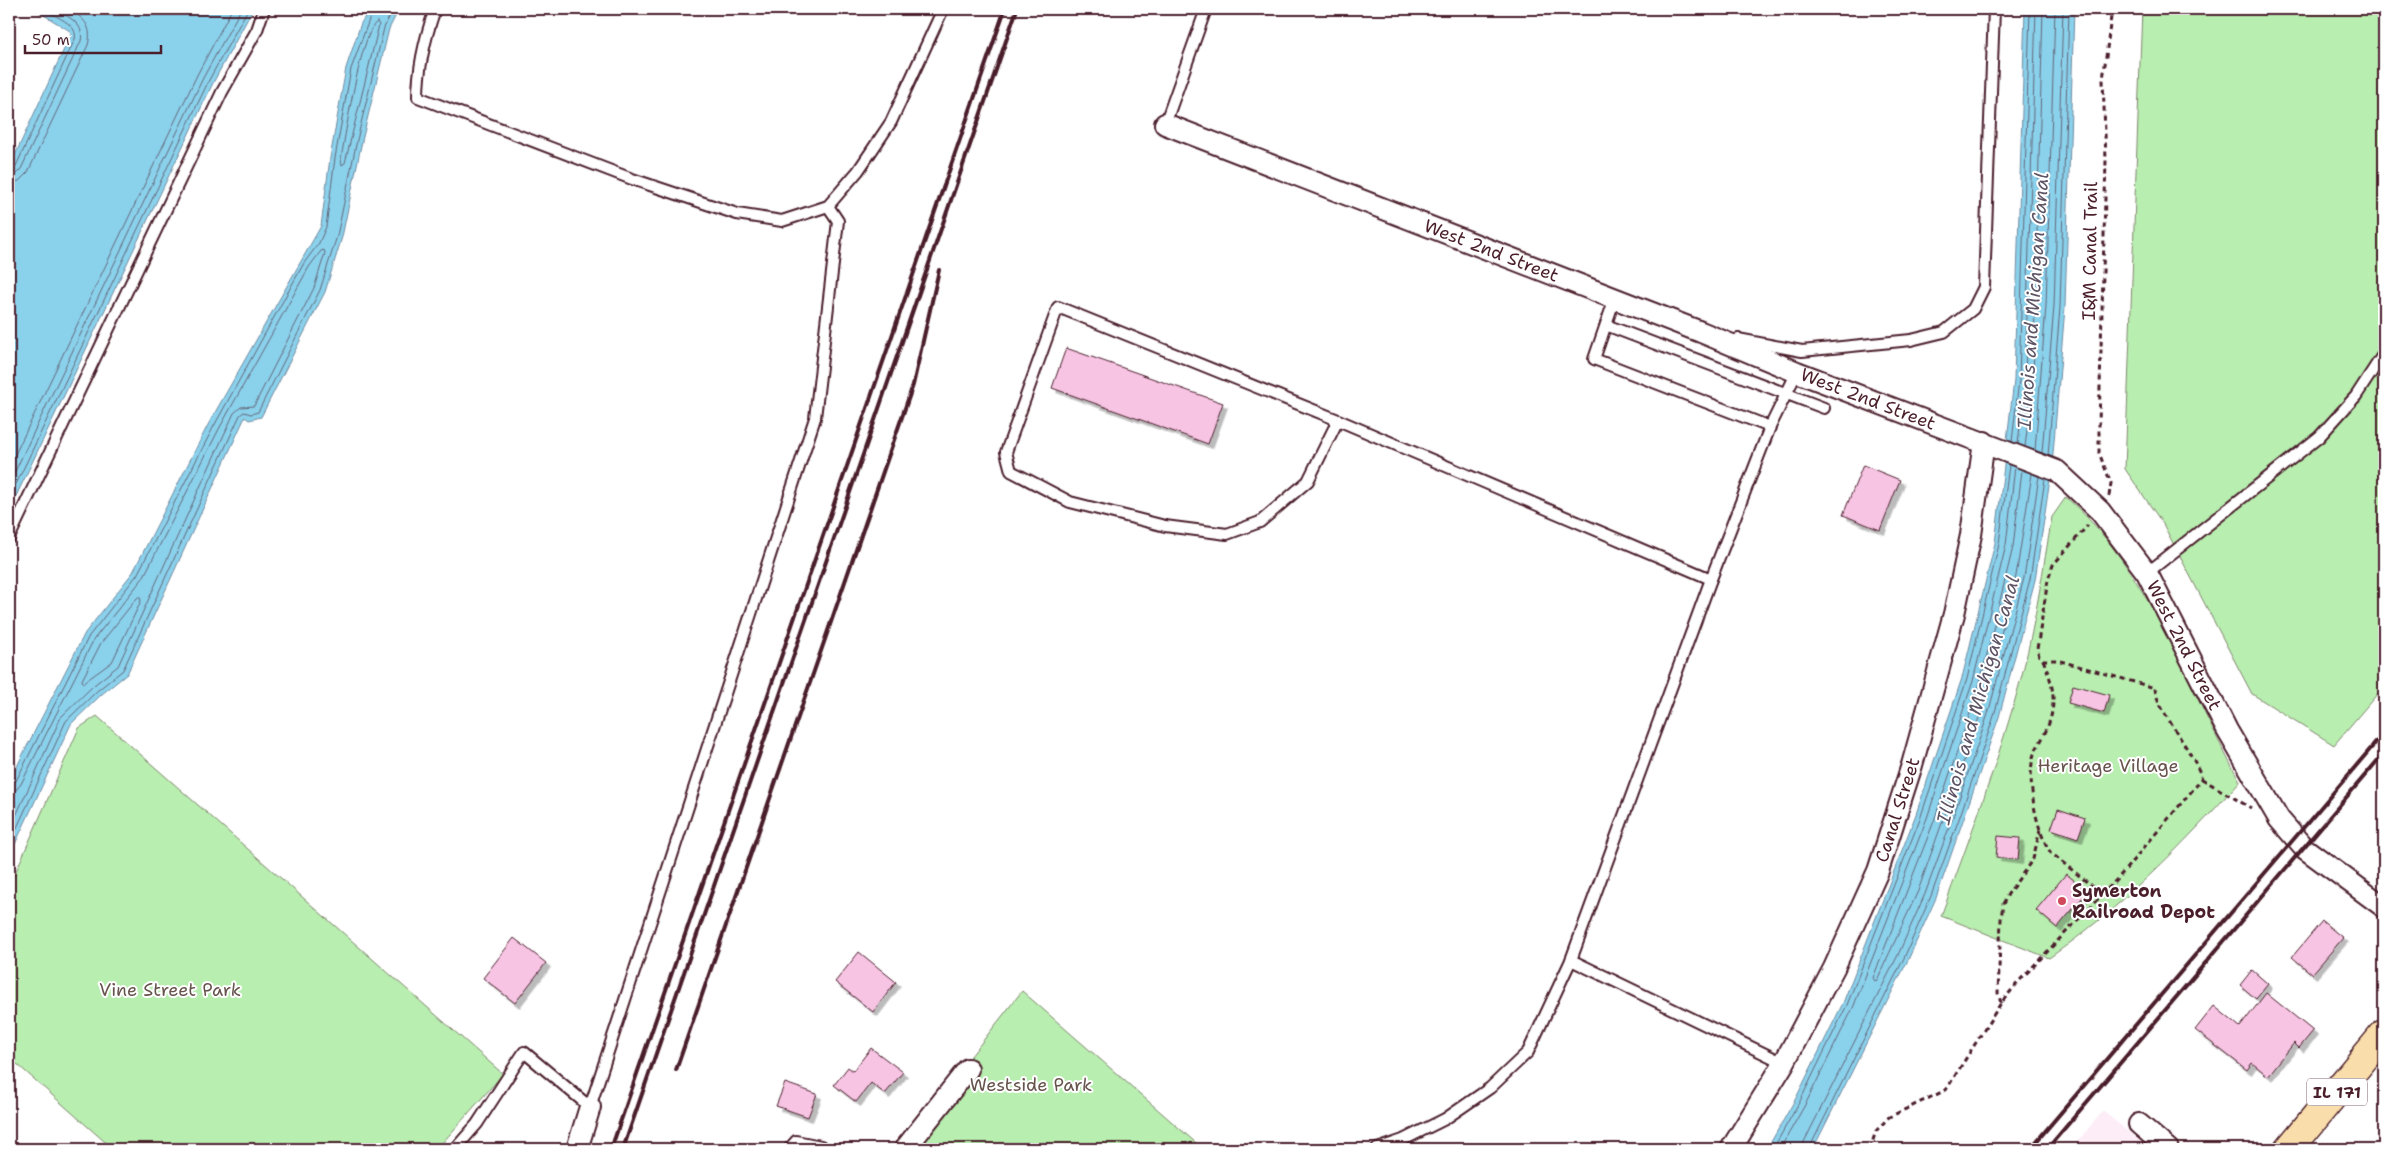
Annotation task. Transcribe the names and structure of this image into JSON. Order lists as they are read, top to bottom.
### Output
{
  "streets": {
    "main road": ["IL 171"],
    "street": ["West 2nd Street", "Canal Street"],
    "path": ["I&M Canal Trail"]
  },
  "crossings": [
    ["West 2nd Street", "Canal Street"]
  ],
  "water": ["Illinois and Michigan Canal"],
  "parks": ["Heritage Village", "Vine Street Park", "Westside Park"],
  "places": ["Symerton Railroad Depot"],
  "scale_bar": "50 m"
}
